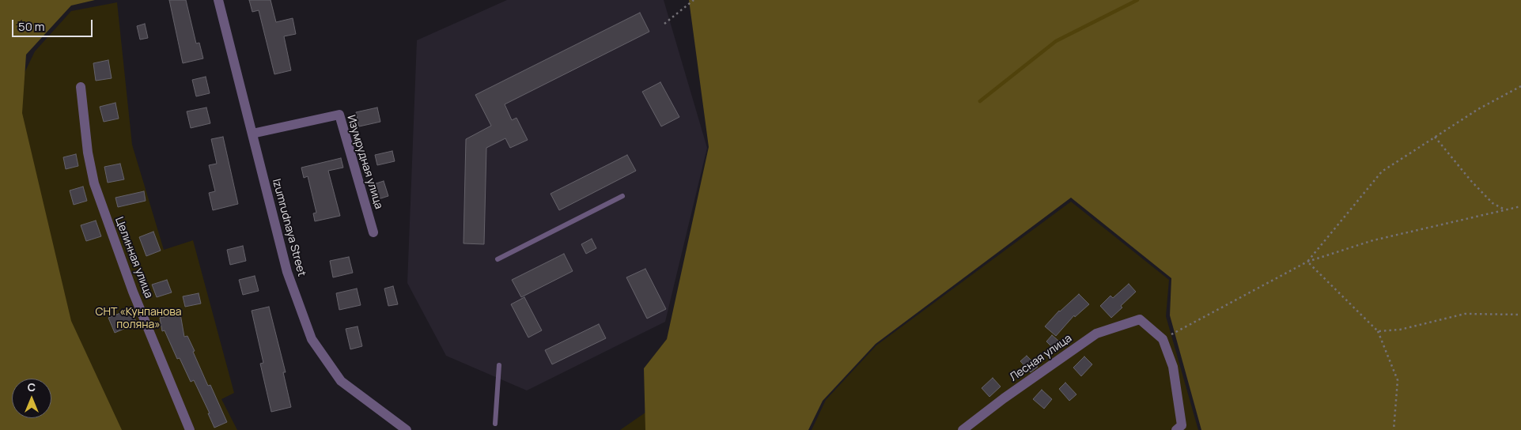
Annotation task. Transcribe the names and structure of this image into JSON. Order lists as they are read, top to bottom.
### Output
{
  "streets": {
    "street": [
      "Изумрудная улица",
      "Izumrudnaya Street",
      "Целинная улица",
      "Лесная улица"
    ]
  },
  "crossings": [
    ["Изумрудная улица", "Izumrudnaya Street"]
  ],
  "parks": ["СНТ «Кунпанова поляна»"],
  "scale_bar": "50 m",
  "north": "top"
}
